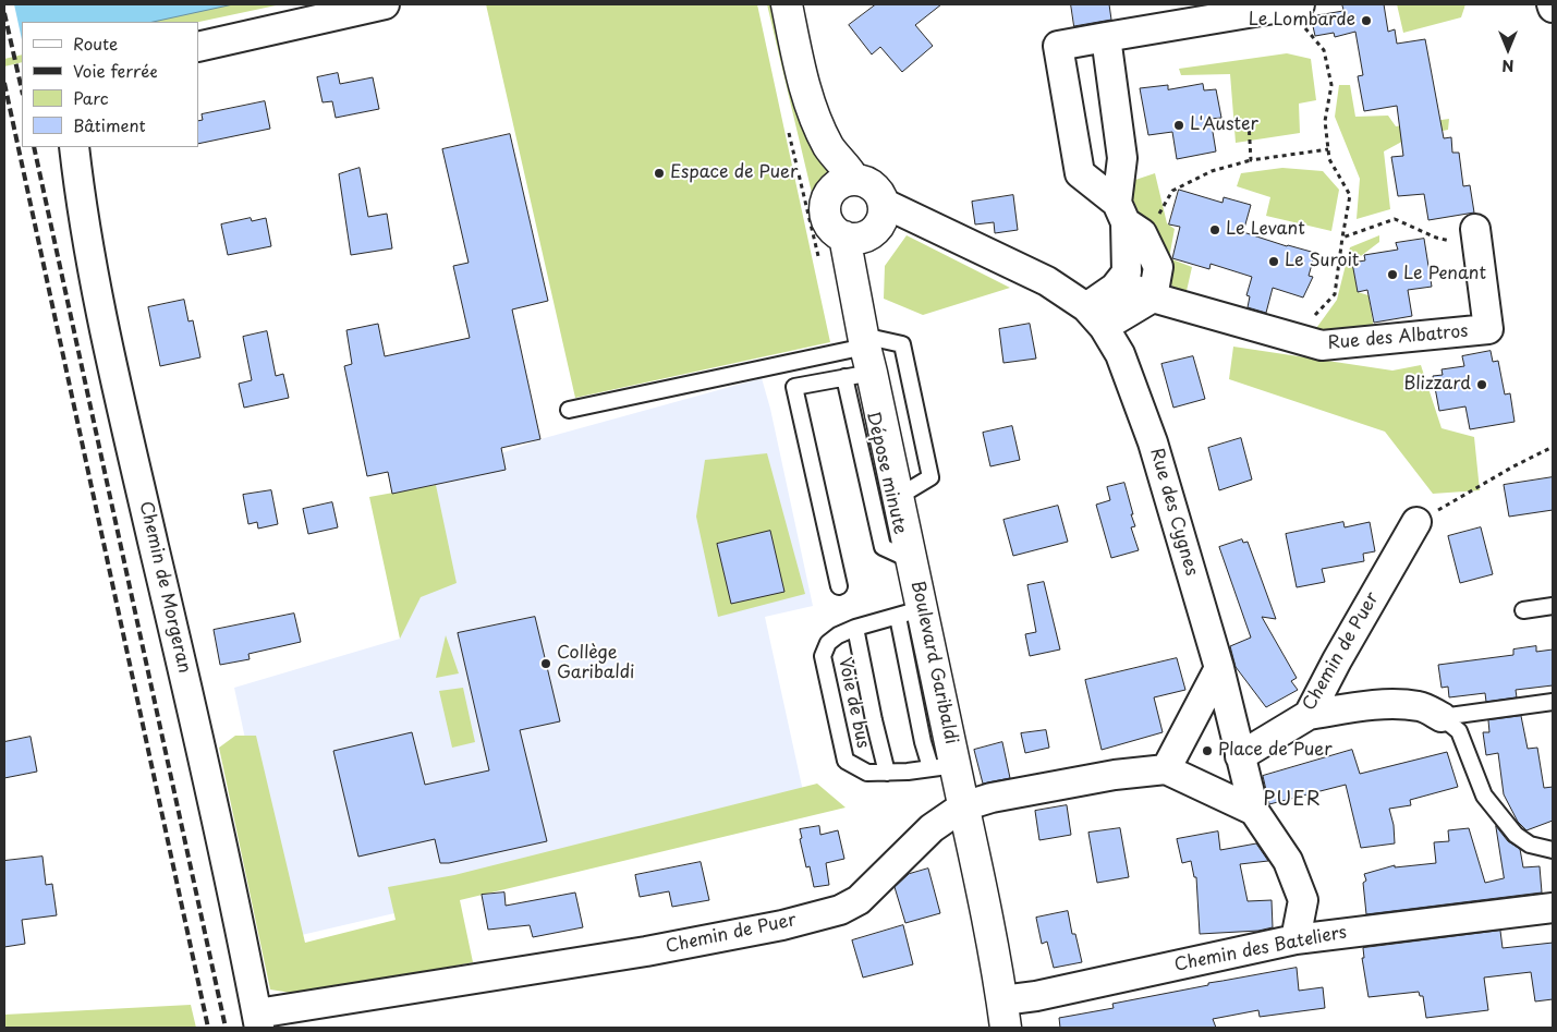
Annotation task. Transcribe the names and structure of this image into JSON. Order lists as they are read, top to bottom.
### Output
{
  "streets": {
    "main road": ["Boulevard Garibaldi"],
    "street": [
      "Rue des Albatros",
      "Rue des Cygnes",
      "Chemin de Morgeran",
      "Chemin de Puer",
      "Chemin des Bateliers"
    ],
    "lane": ["Dépose minute", "Voie de bus"]
  },
  "crossings": [
    ["Dépose minute", "Boulevard Garibaldi"],
    ["Rue des Cygnes", "Chemin de Puer"],
    ["Rue des Cygnes", "Boulevard Garibaldi"],
    ["Rue des Cygnes", "Chemin des Bateliers"],
    ["Chemin de Morgeran", "Chemin de Puer"],
    ["Chemin de Puer", "Boulevard Garibaldi"],
    ["Boulevard Garibaldi", "Voie de bus"],
    ["Boulevard Garibaldi", "Chemin des Bateliers"]
  ],
  "districts": ["PUER"],
  "places": [
    "Le Lombarde",
    "L'Auster",
    "Espace de Puer",
    "Le Levant",
    "Le Suroit",
    "Le Penant",
    "Blizzard",
    "Collège Garibaldi",
    "Place de Puer"
  ],
  "legend": [
    "Route",
    "Voie ferrée",
    "Parc",
    "Bâtiment"
  ],
  "north": "bottom"
}
